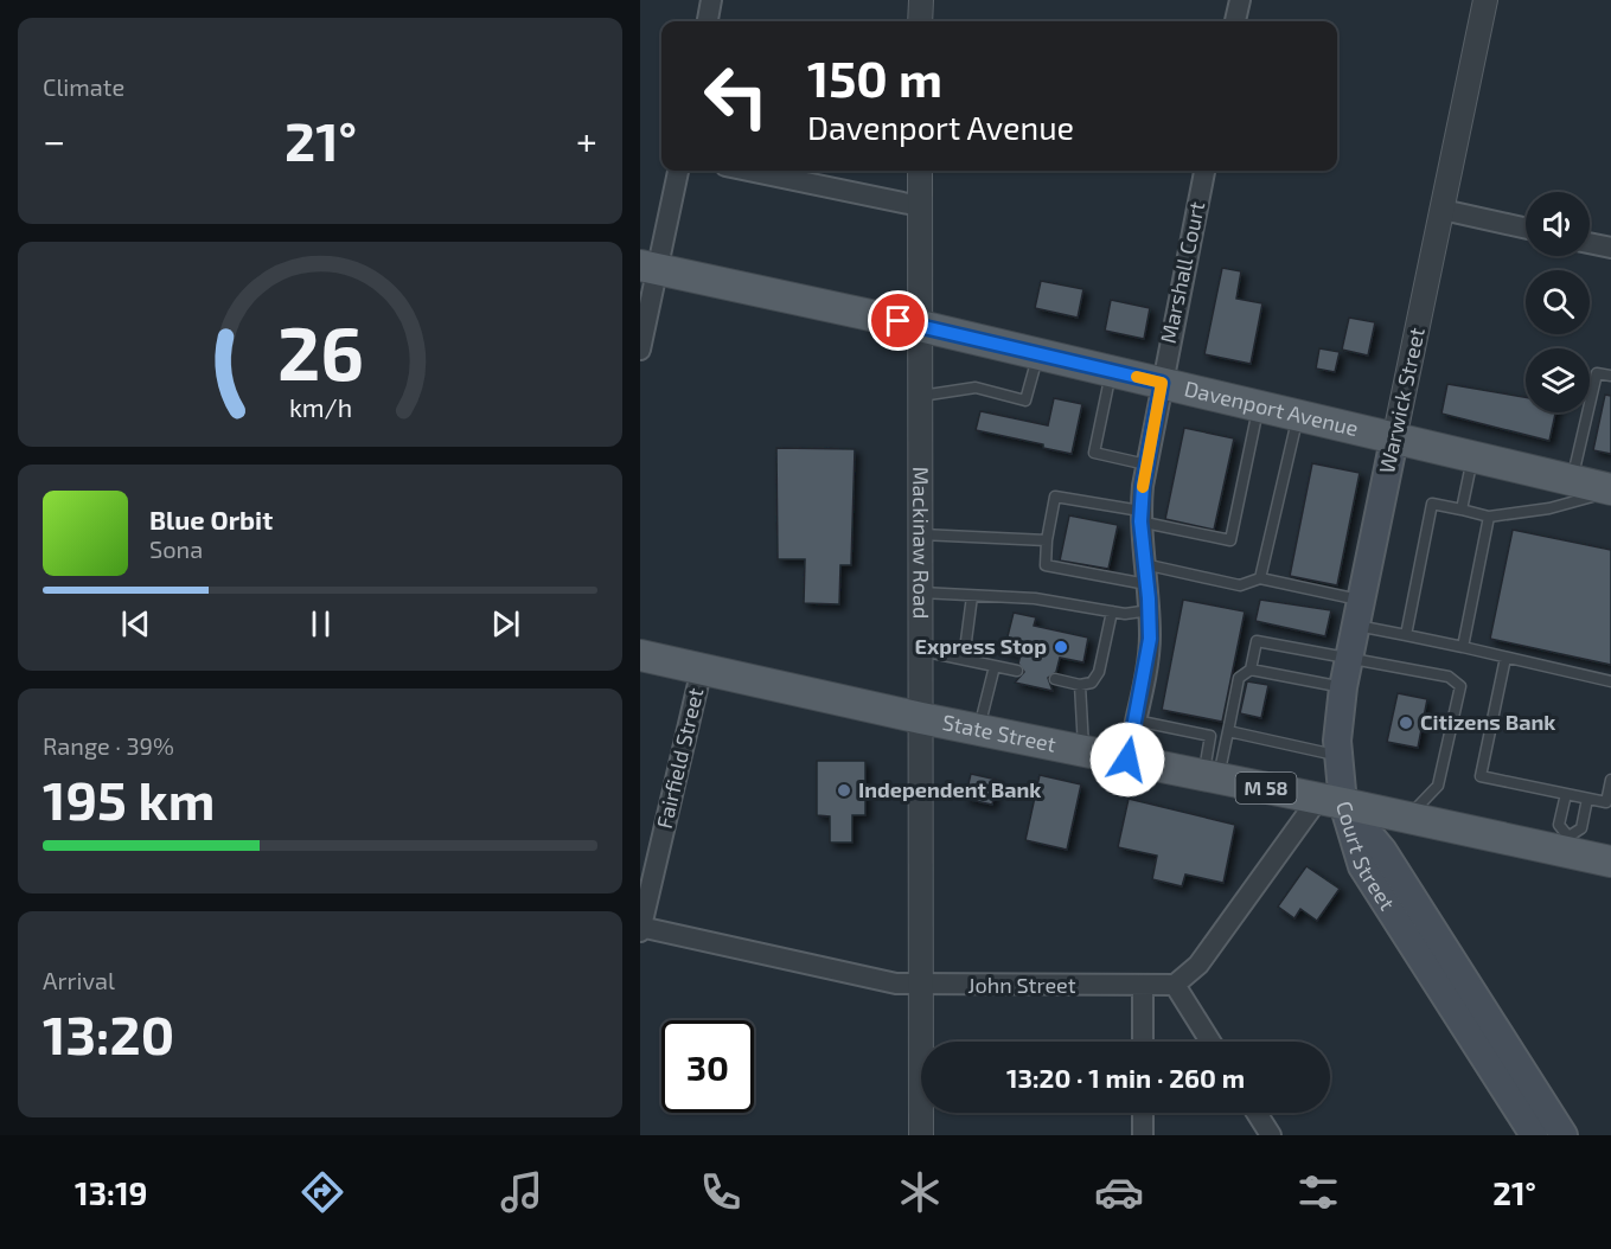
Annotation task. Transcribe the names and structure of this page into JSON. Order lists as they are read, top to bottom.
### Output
{
  "streets": {
    "main road": [
      "Warwick Street",
      "Davenport Avenue",
      "State Street",
      "M 58",
      "Court Street"
    ],
    "street": [
      "Marshall Court",
      "Mackinaw Road",
      "Fairfield Street",
      "John Street"
    ]
  },
  "crossings": [
    ["Marshall Court", "Davenport Avenue"],
    ["Marshall Court", "State Street"],
    ["Warwick Street", "Davenport Avenue"],
    ["Warwick Street", "State Street"],
    ["Warwick Street", "Court Street"],
    ["Davenport Avenue", "Mackinaw Road"],
    ["Mackinaw Road", "State Street"],
    ["Mackinaw Road", "John Street"],
    ["State Street", "Fairfield Street"],
    ["State Street", "Court Street"],
    ["Fairfield Street", "John Street"]
  ],
  "places": ["Express Stop", "Citizens Bank", "Independent Bank"],
  "page": {
    "tile": [
      "Climate",
      ["Range · 39%", "195 km"],
      ["Arrival", "13:20"]
    ],
    "turn": ["150 m", "Davenport Avenue"],
    "heat": ["−", "21°", "+"],
    "song": ["Blue Orbit", "Sona"],
    "limit": "30",
    "trip": "13:20 · 1 min · 260 m",
    "tabs": ["13:19", "21°"],
    "gauge": ["26", "km/h"]
  }
}
